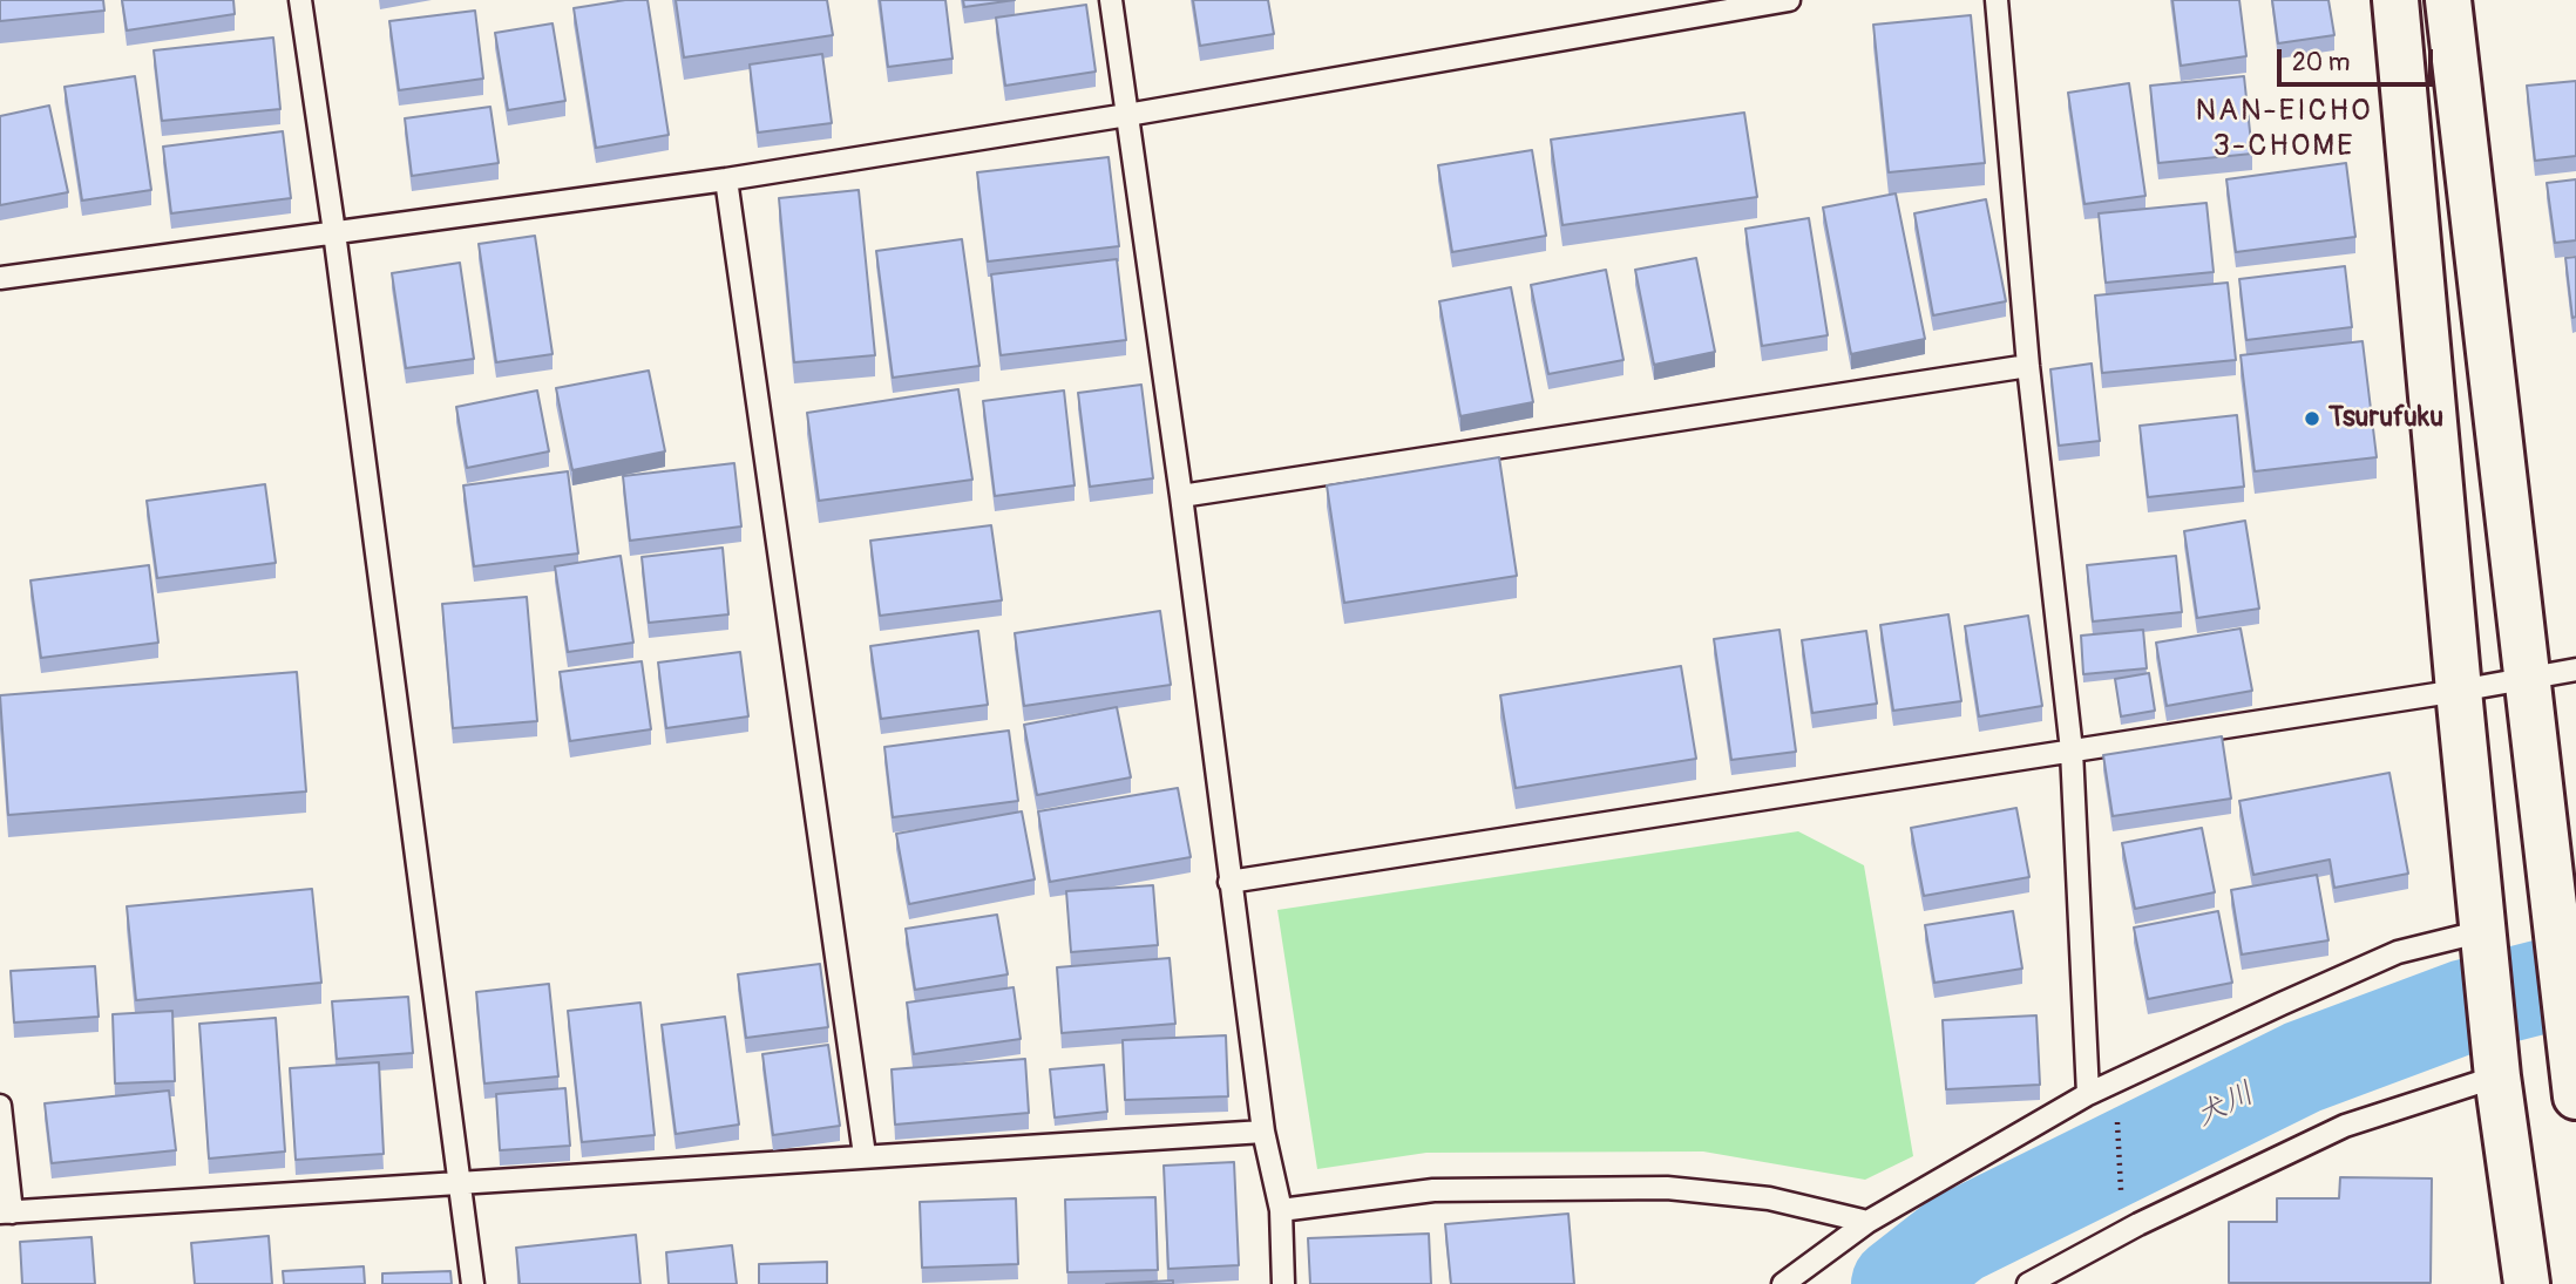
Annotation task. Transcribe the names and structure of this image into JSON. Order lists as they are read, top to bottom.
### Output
{
  "districts": ["NAN-EICHO 3-CHOME"],
  "water": ["犬川"],
  "places": ["Tsurufuku"],
  "scale_bar": "20 m"
}
